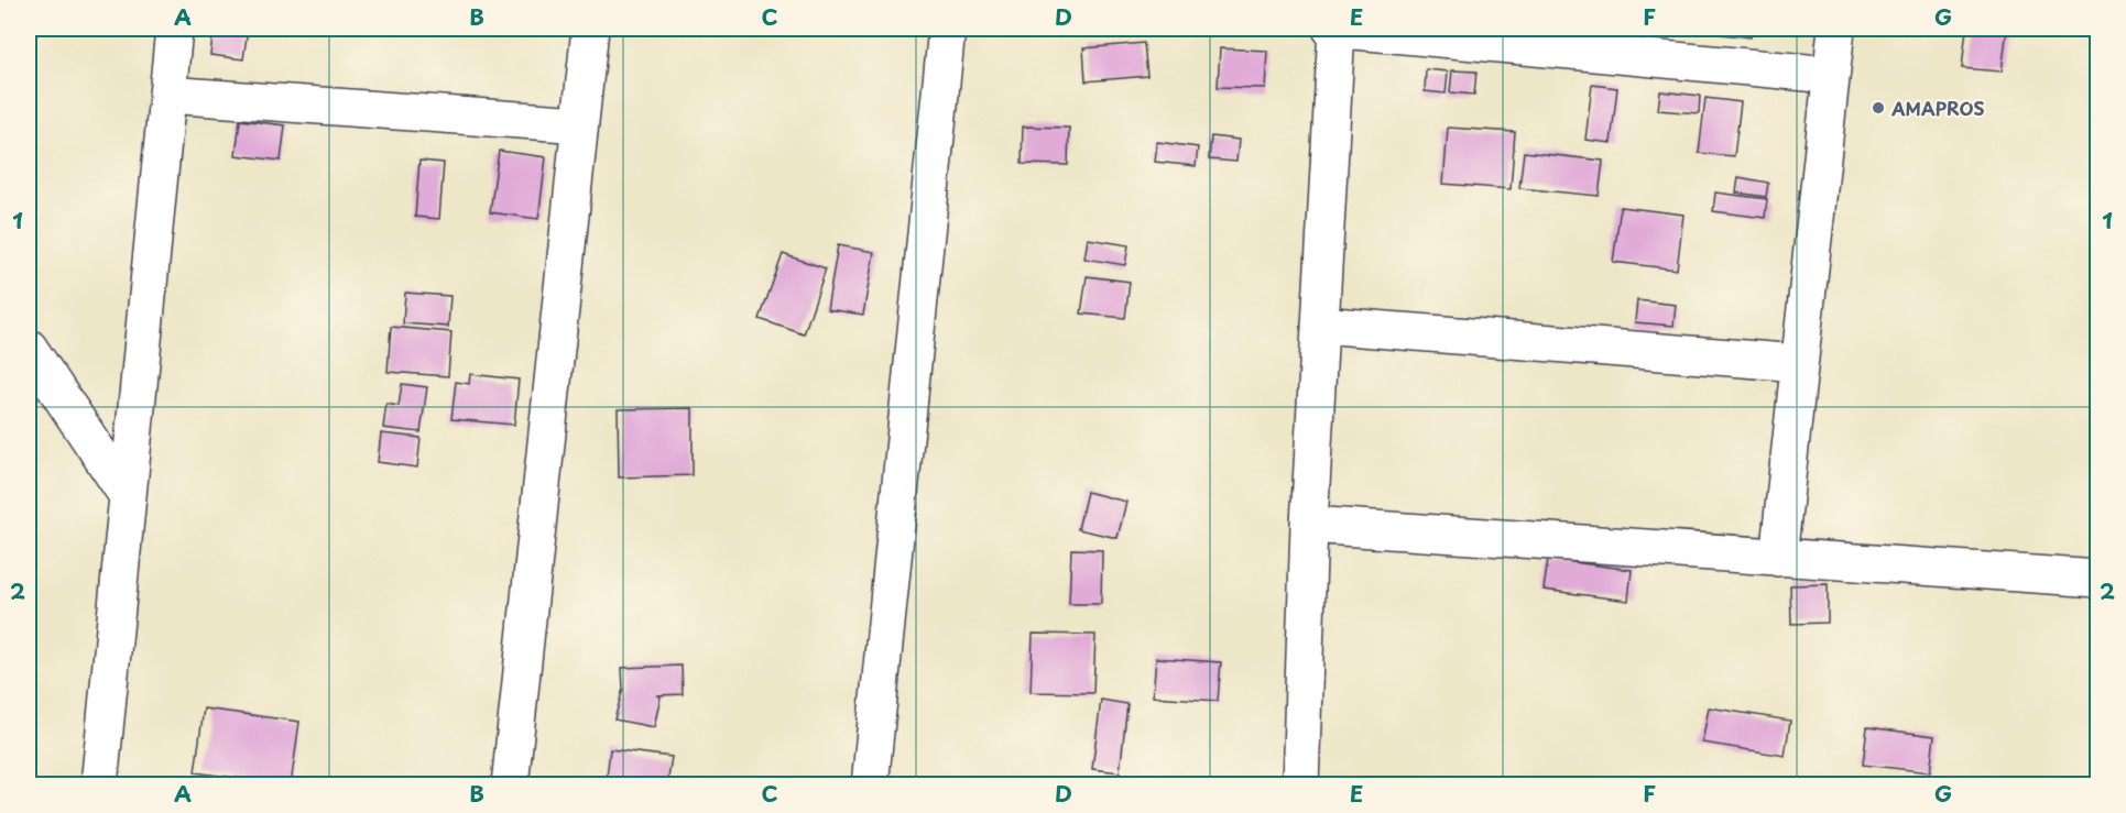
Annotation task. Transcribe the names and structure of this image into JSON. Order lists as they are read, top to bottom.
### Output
{
  "places": ["AMAPROS"],
  "grid": {
    "columns": [
      "A",
      "B",
      "C",
      "D",
      "E",
      "F",
      "G"
    ],
    "rows": ["1", "2"]
  }
}
